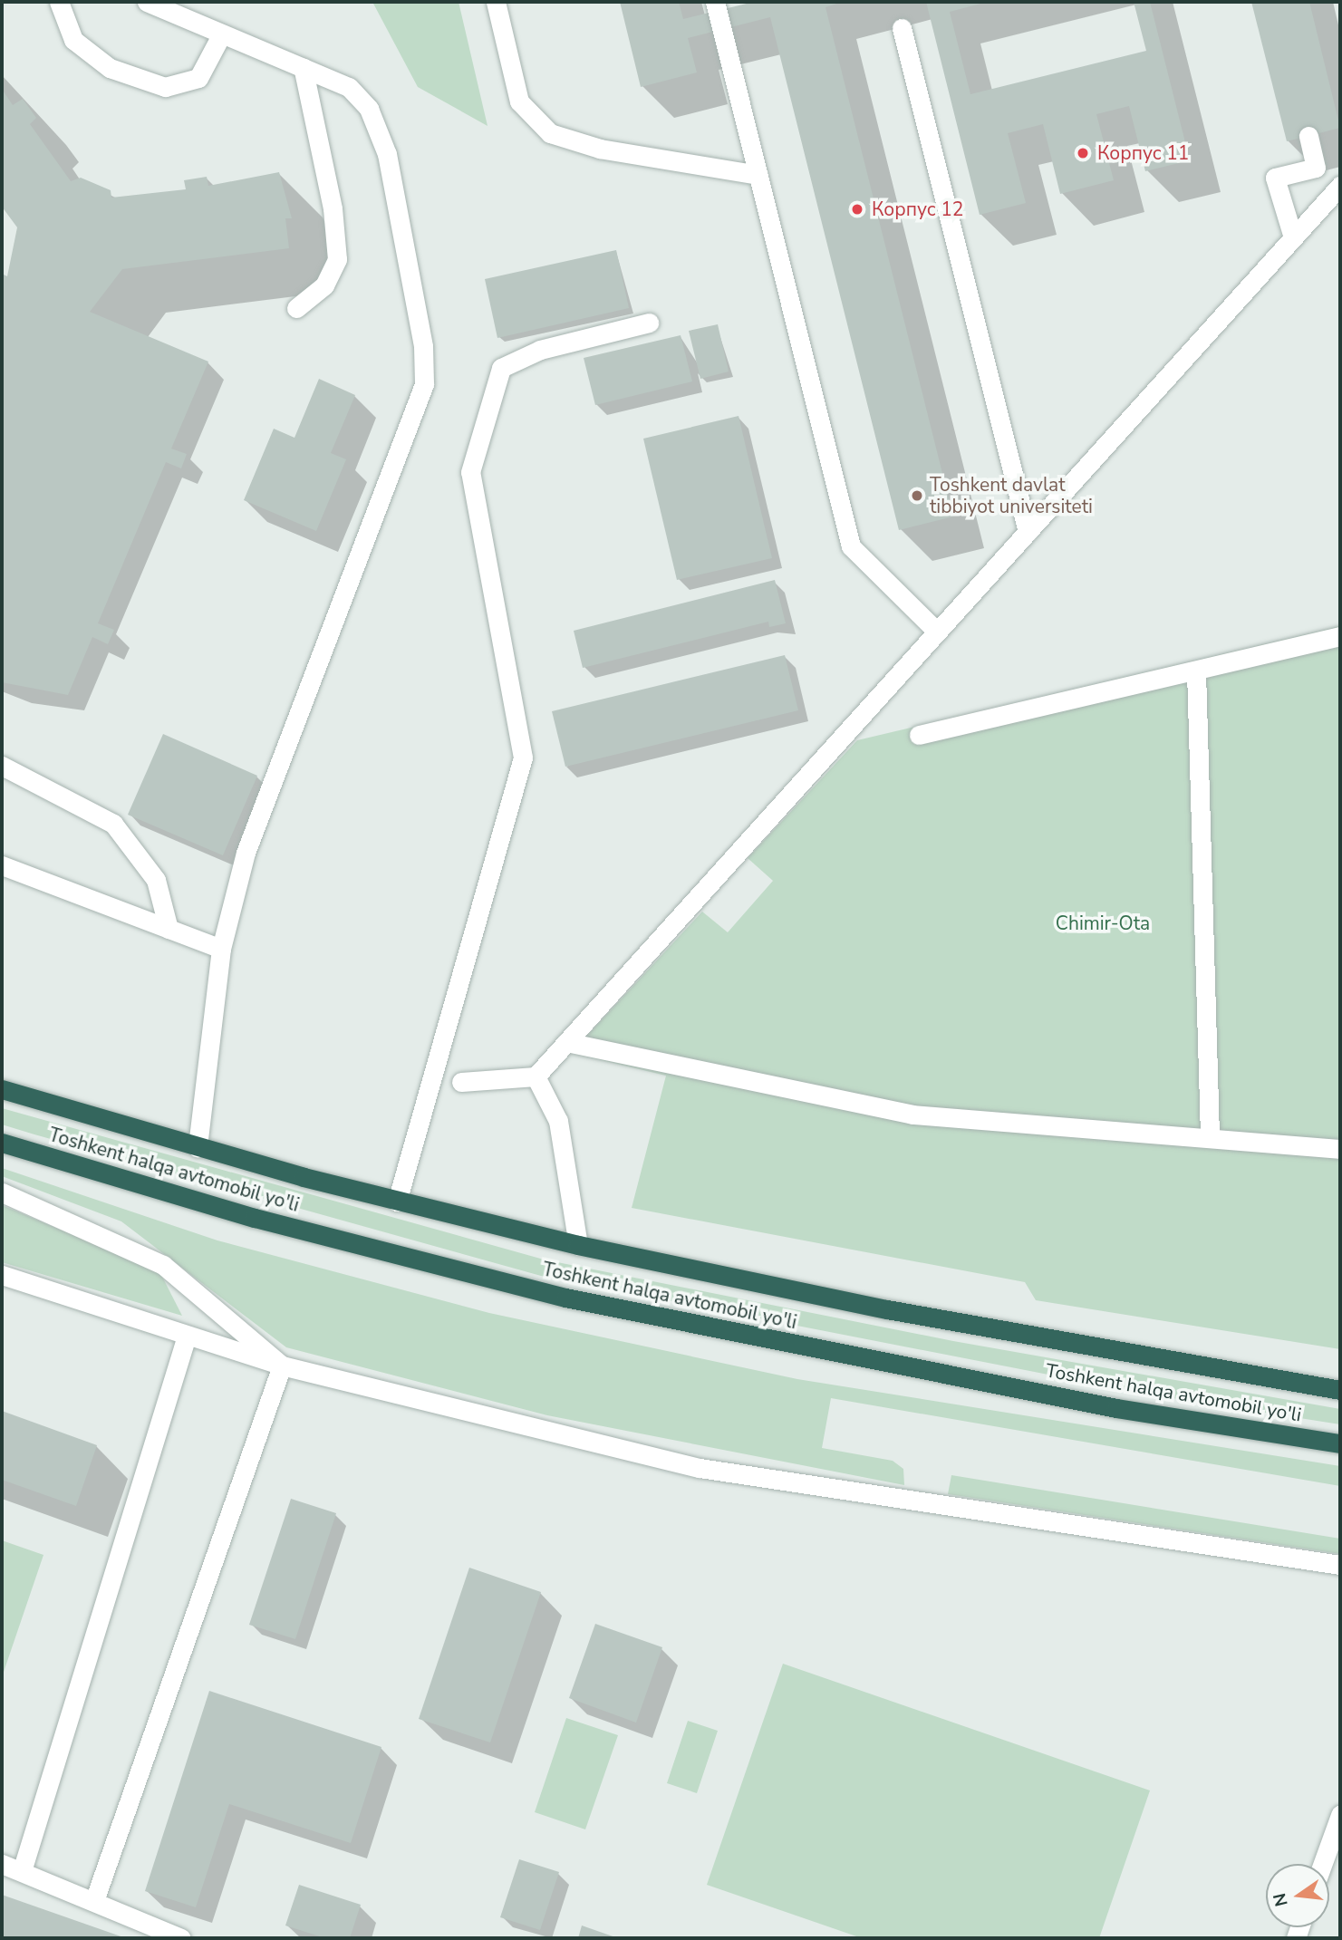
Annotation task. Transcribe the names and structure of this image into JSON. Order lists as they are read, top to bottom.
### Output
{
  "streets": {
    "highway": ["Toshkent halqa avtomobil yo'li"]
  },
  "parks": ["Chimir-Ota"],
  "places": ["Корпус 11", "Корпус 12", "Toshkent davlat tibbiyot universiteti"],
  "north": "left"
}
